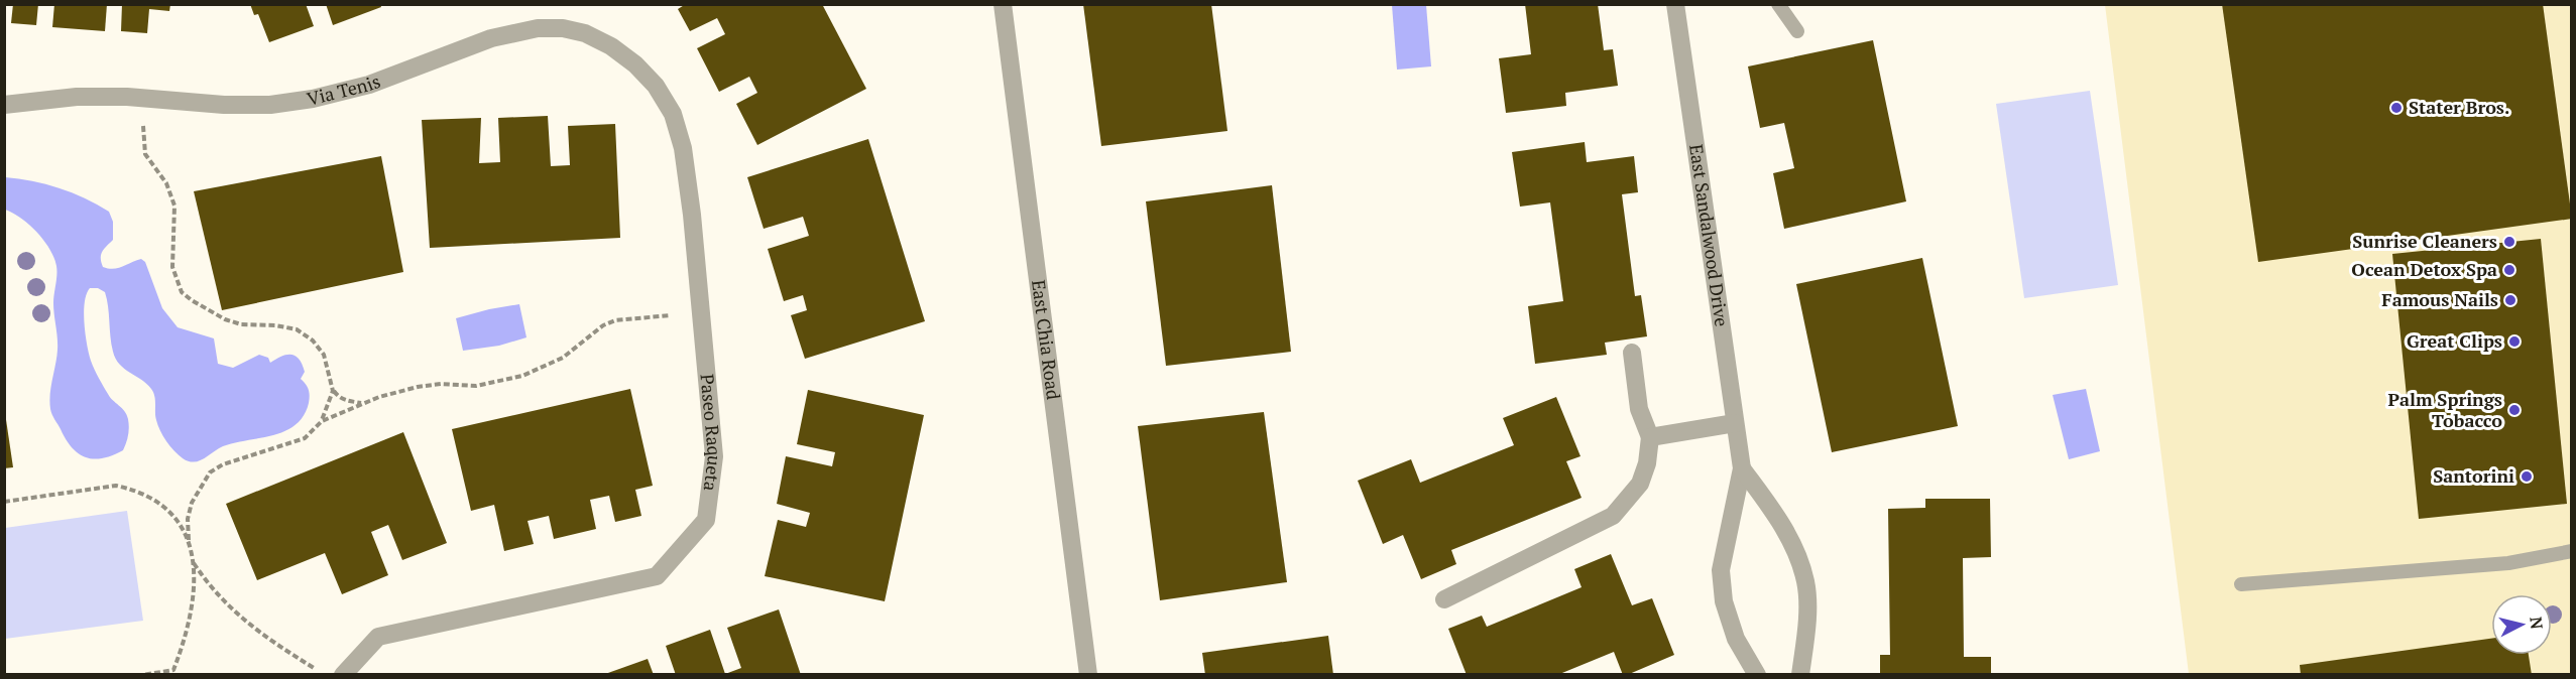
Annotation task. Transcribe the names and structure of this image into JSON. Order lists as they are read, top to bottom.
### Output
{
  "streets": {
    "street": [
      "Via Tenis",
      "East Sandalwood Drive",
      "East Chia Road",
      "Paseo Raqueta"
    ]
  },
  "crossings": [
    ["Via Tenis", "Paseo Raqueta"]
  ],
  "places": [
    "Stater Bros.",
    "Sunrise Cleaners",
    "Ocean Detox Spa",
    "Famous Nails",
    "Great Clips",
    "Palm Springs Tobacco",
    "Santorini"
  ],
  "north": "right"
}
